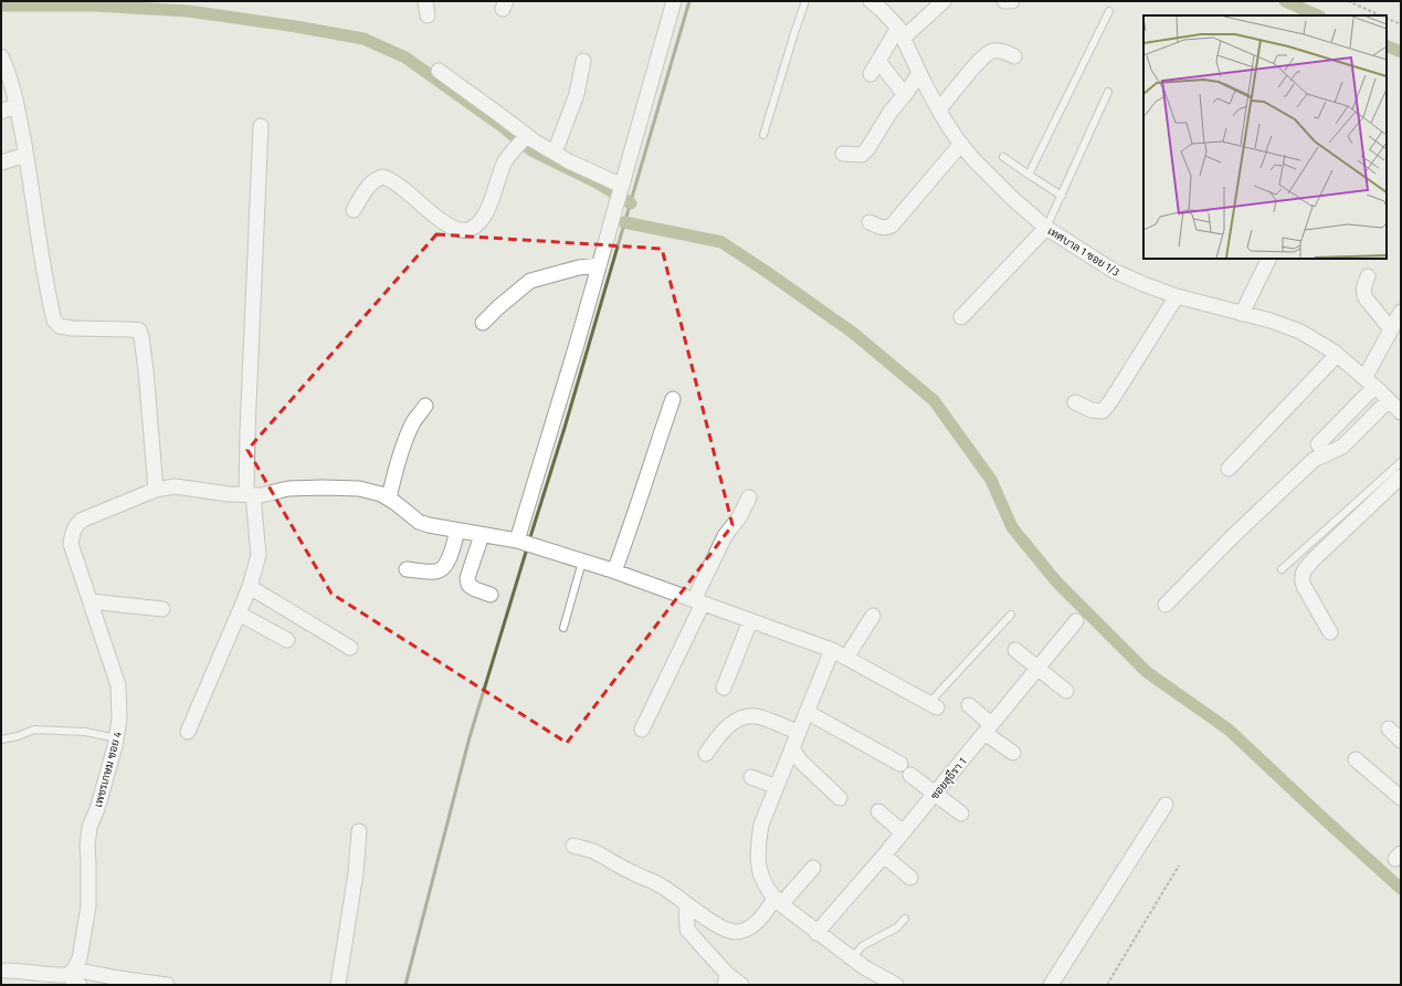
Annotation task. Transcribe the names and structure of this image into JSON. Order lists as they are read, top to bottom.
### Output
{
  "streets": {
    "street": ["เทศบาล 1 ซอย 1/3", "เพชรเกษม ซอย 4", "ซอยสุธีรา 1"]
  }
}
